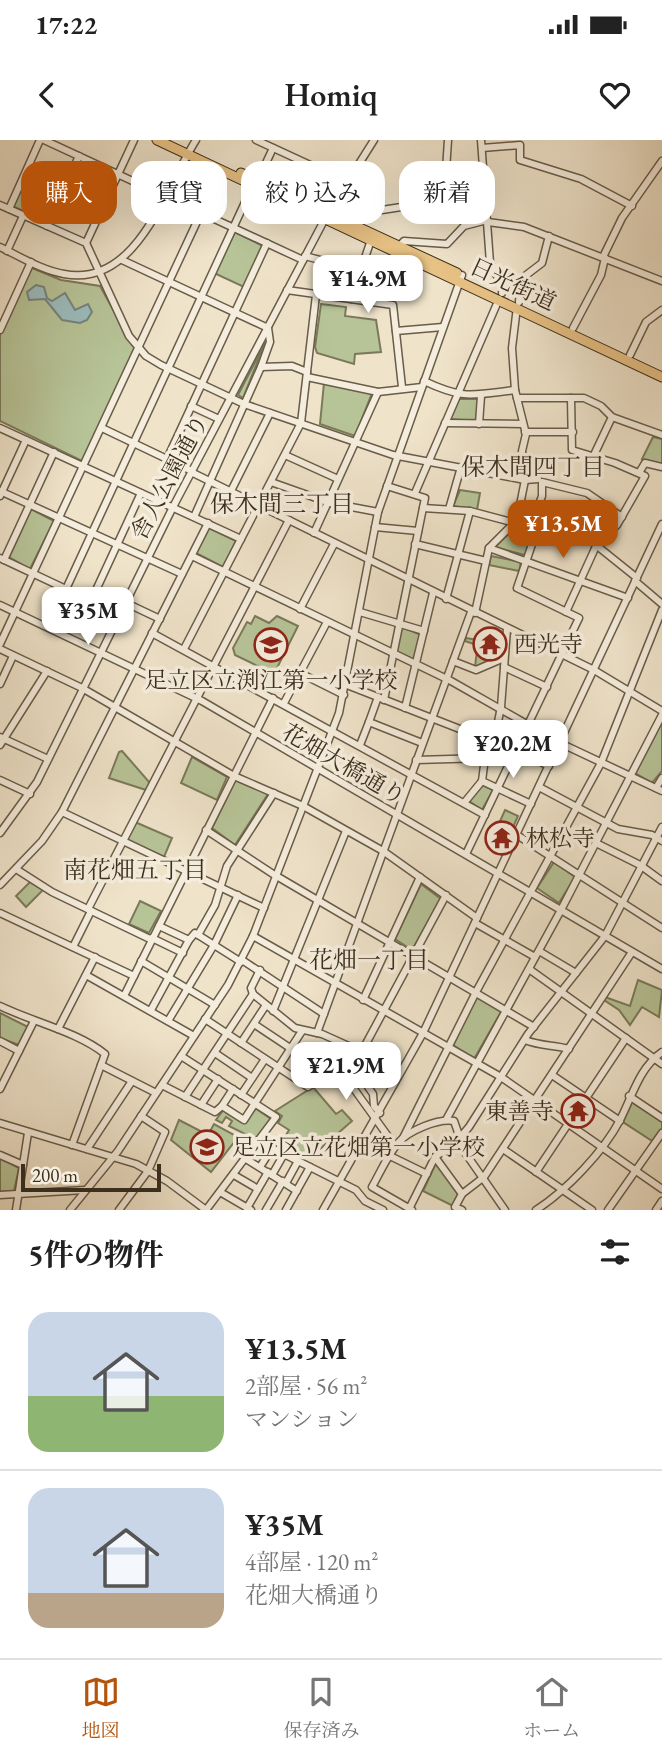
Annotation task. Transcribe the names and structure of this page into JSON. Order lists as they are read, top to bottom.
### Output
{
  "streets": {
    "highway": ["日光街道"],
    "street": ["舎人公園通り", "花畑大橋通り"]
  },
  "crossings": [
    ["舎人公園通り", "花畑大橋通り"]
  ],
  "districts": [
    "保木間四丁目",
    "保木間三丁目",
    "南花畑五丁目",
    "花畑一丁目"
  ],
  "places": {
    "temple": ["西光寺", "林松寺", "東善寺"],
    "school or university": ["足立区立渕江第一小学校", "足立区立花畑第一小学校"]
  },
  "scale_bar": "200 m",
  "page": {
    "status": "17:22",
    "header": "Homiq",
    "chip": [
      "購入",
      "賃貸",
      "絞り込み",
      "新着"
    ],
    "price": [
      "¥14.9M",
      "¥13.5M",
      "¥35M",
      "¥20.2M",
      "¥21.9M"
    ],
    "scale": "200 m",
    "heading": "5件の物件",
    "list": [
      {
        "name": "¥13.5M",
        "note": "2部屋 · 56 m² · マンション"
      },
      {
        "name": "¥35M",
        "note": "4部屋 · 120 m² · 花畑大橋通り"
      }
    ],
    "tabs": ["地図", "保存済み", "ホーム"]
  }
}
